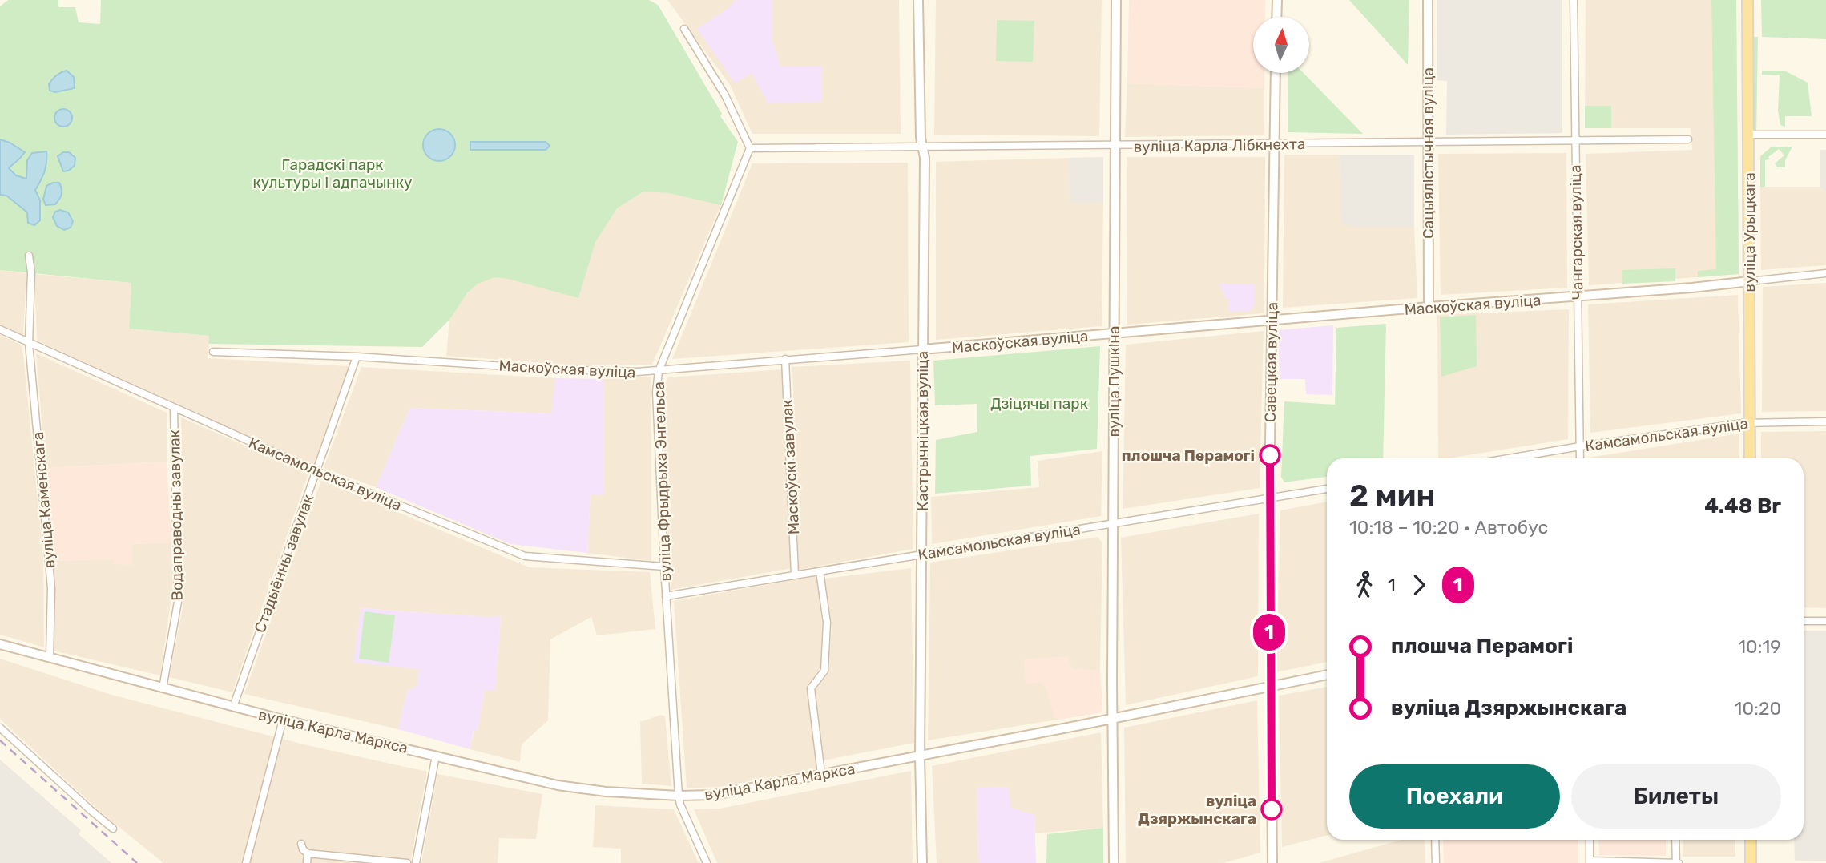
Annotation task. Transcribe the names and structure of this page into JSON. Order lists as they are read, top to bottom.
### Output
{
  "streets": {
    "main road": [
      "Сацыялістычная вуліца",
      "вуліца Урыцкага",
      "Маскоўская вуліца",
      "Савецкая вуліца",
      "вуліца Пушкіна",
      "Кастрычніцкая вуліца",
      "вуліца Карла Маркса"
    ],
    "street": [
      "вуліца Карла Лібкнехта",
      "Чангарская вуліца",
      "Камсамольская вуліца",
      "Маскоўскі завулак",
      "вуліца Фрыдрыха Энгельса",
      "вуліца Каменскага",
      "Водаправодны завулак",
      "Стадыённы завулак"
    ]
  },
  "crossings": [
    ["вуліца Карла Лібкнехта", "Сацыялістычная вуліца"],
    ["вуліца Карла Лібкнехта", "Чангарская вуліца"],
    ["вуліца Карла Лібкнехта", "Савецкая вуліца"],
    ["вуліца Карла Лібкнехта", "вуліца Пушкіна"],
    ["вуліца Карла Лібкнехта", "Кастрычніцкая вуліца"],
    ["вуліца Карла Лібкнехта", "вуліца Фрыдрыха Энгельса"],
    ["Сацыялістычная вуліца", "Маскоўская вуліца"],
    ["Чангарская вуліца", "Маскоўская вуліца"],
    ["Чангарская вуліца", "Камсамольская вуліца"],
    ["вуліца Урыцкага", "Маскоўская вуліца"],
    ["вуліца Урыцкага", "Камсамольская вуліца"],
    ["Маскоўская вуліца", "Савецкая вуліца"],
    ["Маскоўская вуліца", "вуліца Пушкіна"],
    ["Маскоўская вуліца", "Кастрычніцкая вуліца"],
    ["Маскоўская вуліца", "Маскоўскі завулак"],
    ["Маскоўская вуліца", "вуліца Фрыдрыха Энгельса"],
    ["Маскоўская вуліца", "Стадыённы завулак"],
    ["Савецкая вуліца", "Камсамольская вуліца"],
    ["Савецкая вуліца", "вуліца Карла Маркса"],
    ["вуліца Пушкіна", "Камсамольская вуліца"],
    ["вуліца Пушкіна", "вуліца Карла Маркса"],
    ["Кастрычніцкая вуліца", "Камсамольская вуліца"],
    ["Кастрычніцкая вуліца", "вуліца Карла Маркса"],
    ["Камсамольская вуліца", "Маскоўскі завулак"],
    ["Камсамольская вуліца", "вуліца Фрыдрыха Энгельса"],
    ["Камсамольская вуліца", "вуліца Каменскага"],
    ["Камсамольская вуліца", "Водаправодны завулак"],
    ["Камсамольская вуліца", "Стадыённы завулак"],
    ["вуліца Фрыдрыха Энгельса", "вуліца Карла Маркса"],
    ["вуліца Каменскага", "вуліца Карла Маркса"],
    ["Водаправодны завулак", "вуліца Карла Маркса"],
    ["Стадыённы завулак", "вуліца Карла Маркса"]
  ],
  "parks": ["Гарадскі парк культуры і адпачынку", "Дзіцячы парк"],
  "places": ["плошча Перамогі", "вуліца Дзяржынскага"],
  "lines": ["bus line 1"],
  "north": "top",
  "page": {
    "on_map": "1",
    "heading": ["2 мин", "10:18 – 10:20 · Автобус", "4.48 Br"],
    "legs": ["1", "1"],
    "list": [
      {
        "name": "плошча Перамогі",
        "value": "10:19"
      },
      {
        "name": "вуліца Дзяржынскага",
        "value": "10:20"
      }
    ],
    "buttons": ["Поехали", "Билеты"]
  }
}
